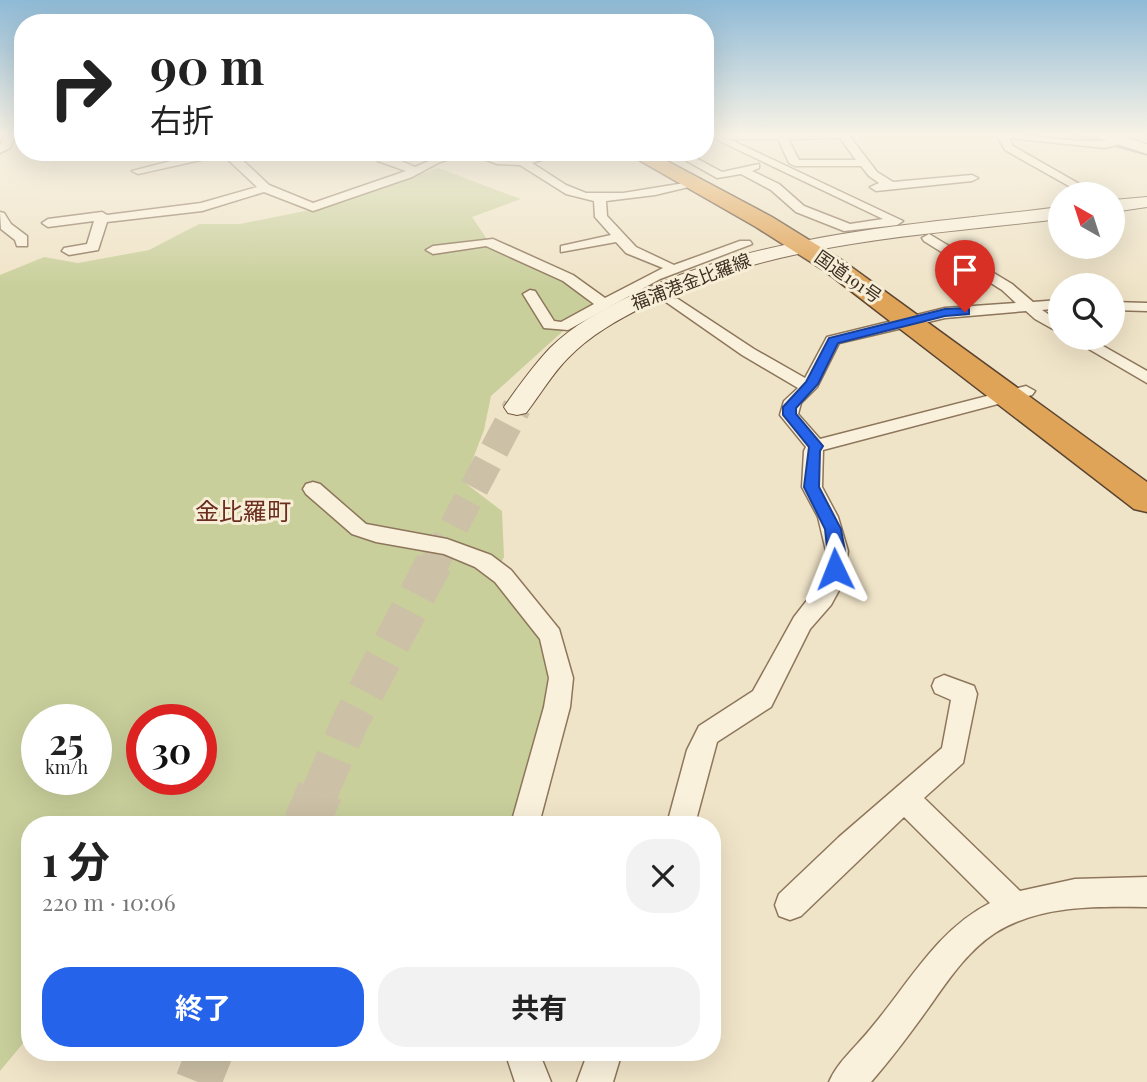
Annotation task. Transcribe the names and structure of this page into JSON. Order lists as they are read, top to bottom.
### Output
{
  "streets": {
    "highway": ["国道191号"],
    "main road": ["福浦港金比羅線"]
  },
  "crossings": [
    ["国道191号", "福浦港金比羅線"]
  ],
  "districts": ["金比羅町"],
  "north": "top left",
  "page": {
    "turn": ["90 m", "右折"],
    "speed": "25 km/h",
    "limit": "30",
    "heading": ["1 分", "220 m · 10:06"],
    "buttons": ["終了", "共有"]
  }
}
